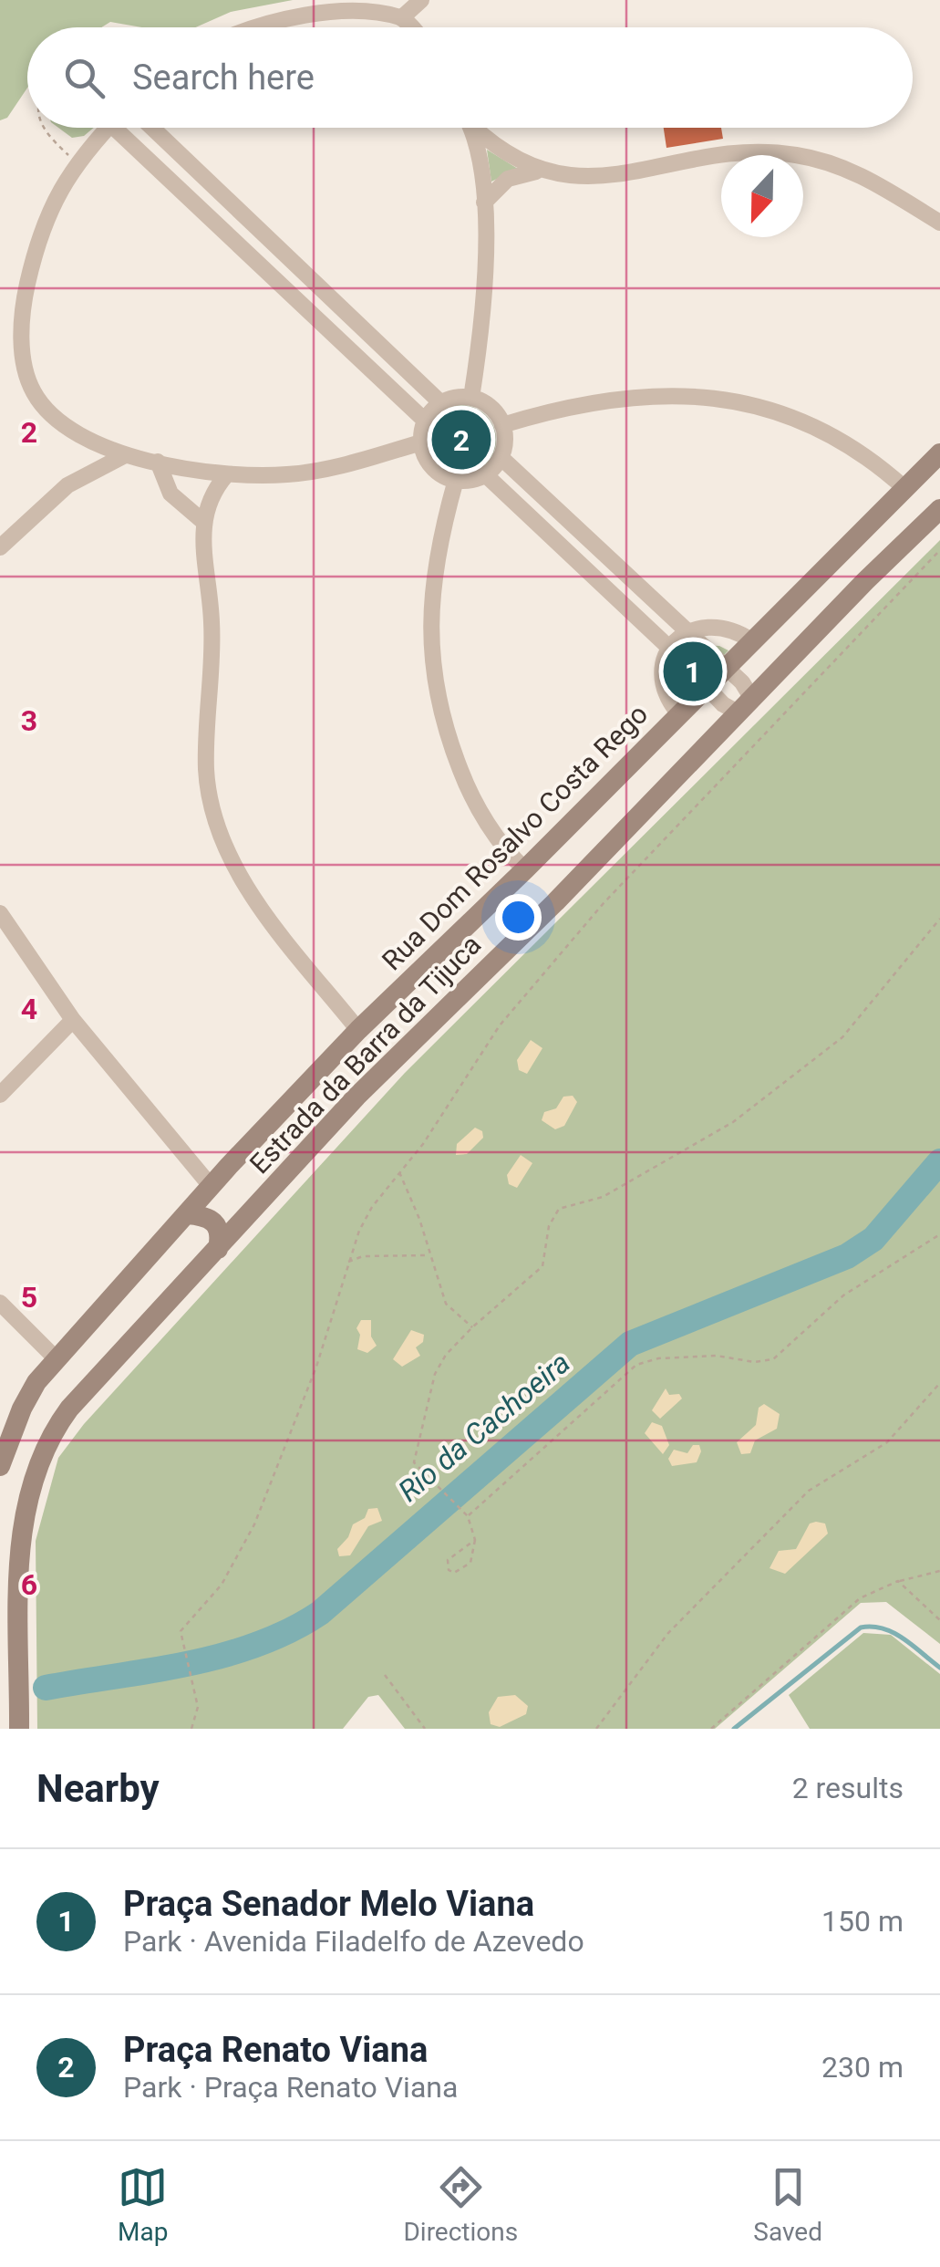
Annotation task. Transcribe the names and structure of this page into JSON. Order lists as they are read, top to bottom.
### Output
{
  "streets": {
    "main road": ["Rua Dom Rosalvo Costa Rego", "Estrada da Barra da Tijuca"]
  },
  "water": ["Rio da Cachoeira"],
  "north": "bottom",
  "page": {
    "search": "Search here",
    "pins": ["2", "1"],
    "heading": ["Nearby", "2 results"],
    "list": [
      {
        "mark": "1",
        "name": "Praça Senador Melo Viana",
        "note": "Park · Avenida Filadelfo de Azevedo",
        "value": "150 m"
      },
      {
        "mark": "2",
        "name": "Praça Renato Viana",
        "note": "Park · Praça Renato Viana",
        "value": "230 m"
      }
    ],
    "nav": ["Map", "Directions", "Saved"]
  },
  "grid": {
    "rows": [
      "2",
      "3",
      "4",
      "5",
      "6"
    ]
  }
}
